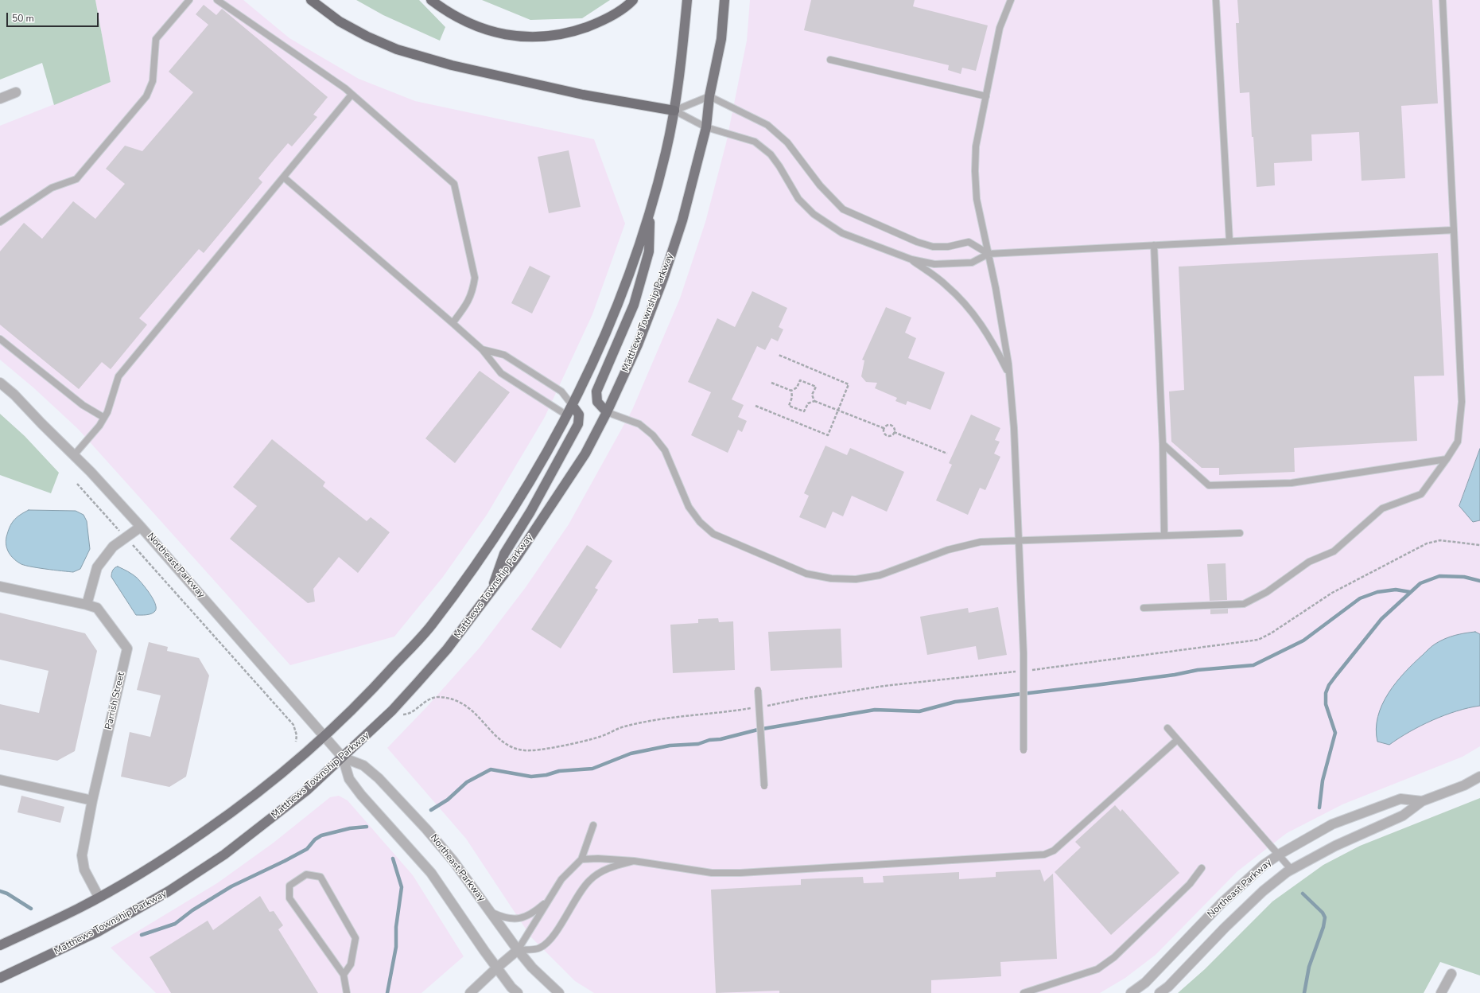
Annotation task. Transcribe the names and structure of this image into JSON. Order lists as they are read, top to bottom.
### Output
{
  "streets": {
    "main road": ["Matthews Township Parkway"],
    "street": ["Northeast Parkway", "Parrish Street"]
  },
  "crossings": [
    ["Matthews Township Parkway", "Northeast Parkway"]
  ],
  "scale_bar": "50 m"
}
